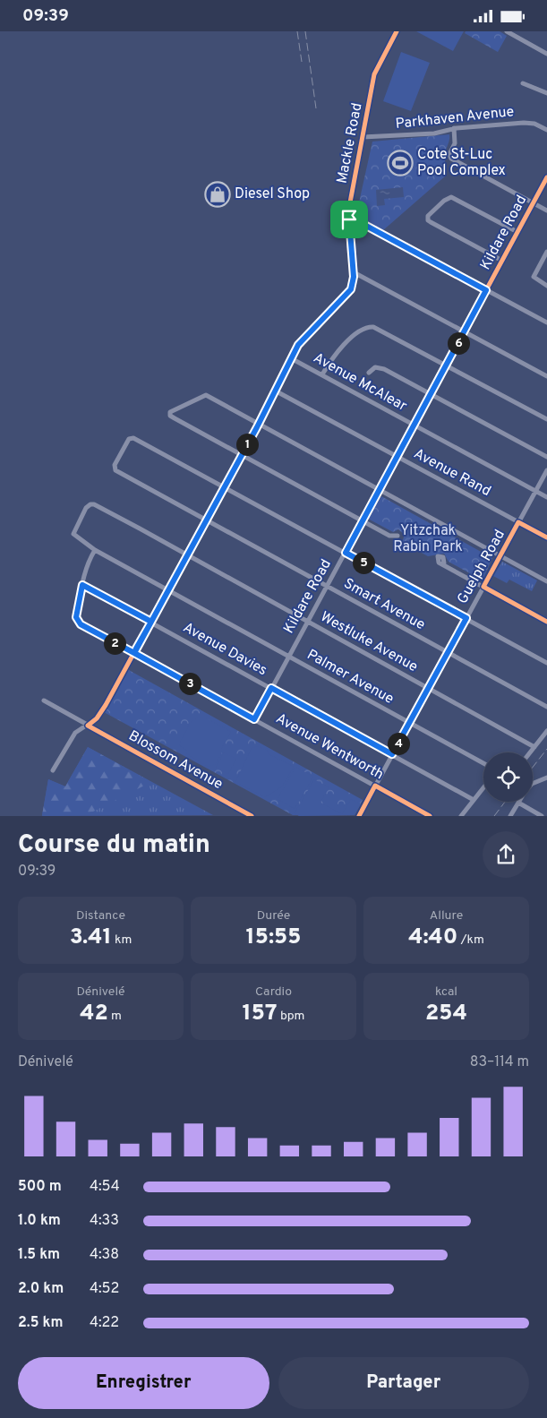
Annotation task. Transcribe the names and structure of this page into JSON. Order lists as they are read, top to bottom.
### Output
{
  "streets": {
    "street": [
      "Parkhaven Avenue",
      "Mackle Road",
      "Kildare Road",
      "Avenue McAlear",
      "Avenue Rand",
      "Guelph Road",
      "Smart Avenue",
      "Westluke Avenue",
      "Avenue Davies",
      "Palmer Avenue",
      "Avenue Wentworth",
      "Blossom Avenue"
    ]
  },
  "crossings": [
    ["Parkhaven Avenue", "Mackle Road"],
    ["Mackle Road", "Avenue McAlear"],
    ["Mackle Road", "Avenue Rand"],
    ["Mackle Road", "Smart Avenue"],
    ["Mackle Road", "Westluke Avenue"],
    ["Mackle Road", "Avenue Davies"],
    ["Mackle Road", "Palmer Avenue"],
    ["Mackle Road", "Avenue Wentworth"],
    ["Mackle Road", "Blossom Avenue"],
    ["Kildare Road", "Avenue McAlear"],
    ["Kildare Road", "Avenue Rand"],
    ["Kildare Road", "Smart Avenue"],
    ["Kildare Road", "Westluke Avenue"],
    ["Kildare Road", "Avenue Davies"],
    ["Kildare Road", "Palmer Avenue"],
    ["Kildare Road", "Avenue Wentworth"],
    ["Avenue McAlear", "Guelph Road"],
    ["Avenue Rand", "Guelph Road"],
    ["Guelph Road", "Smart Avenue"],
    ["Guelph Road", "Westluke Avenue"],
    ["Guelph Road", "Avenue Davies"],
    ["Guelph Road", "Palmer Avenue"],
    ["Guelph Road", "Avenue Wentworth"],
    ["Westluke Avenue", "Palmer Avenue"],
    ["Avenue Davies", "Avenue Wentworth"]
  ],
  "parks": ["Yitzchak Rabin Park"],
  "places": {
    "sports": ["Cote St-Luc Pool Complex"],
    "shop": ["Diesel Shop"]
  },
  "page": {
    "status": "09:39",
    "pins": [
      "6",
      "1",
      "5",
      "2",
      "3",
      "4"
    ],
    "heading": ["Course du matin", "09:39"],
    "stats": [
      ["Distance", "3.41 km"],
      ["Durée", "15:55"],
      ["Allure", "4:40 /km"],
      ["Dénivelé", "42 m"],
      ["Cardio", "157 bpm"],
      ["kcal", "254"]
    ],
    "chart": ["Dénivelé", "83–114 m"],
    "list": [
      {
        "name": "500 m",
        "note": "4:54"
      },
      {
        "name": "1.0 km",
        "note": "4:33"
      },
      {
        "name": "1.5 km",
        "note": "4:38"
      },
      {
        "name": "2.0 km",
        "note": "4:52"
      },
      {
        "name": "2.5 km",
        "note": "4:22"
      }
    ],
    "buttons": ["Enregistrer", "Partager"]
  }
}
